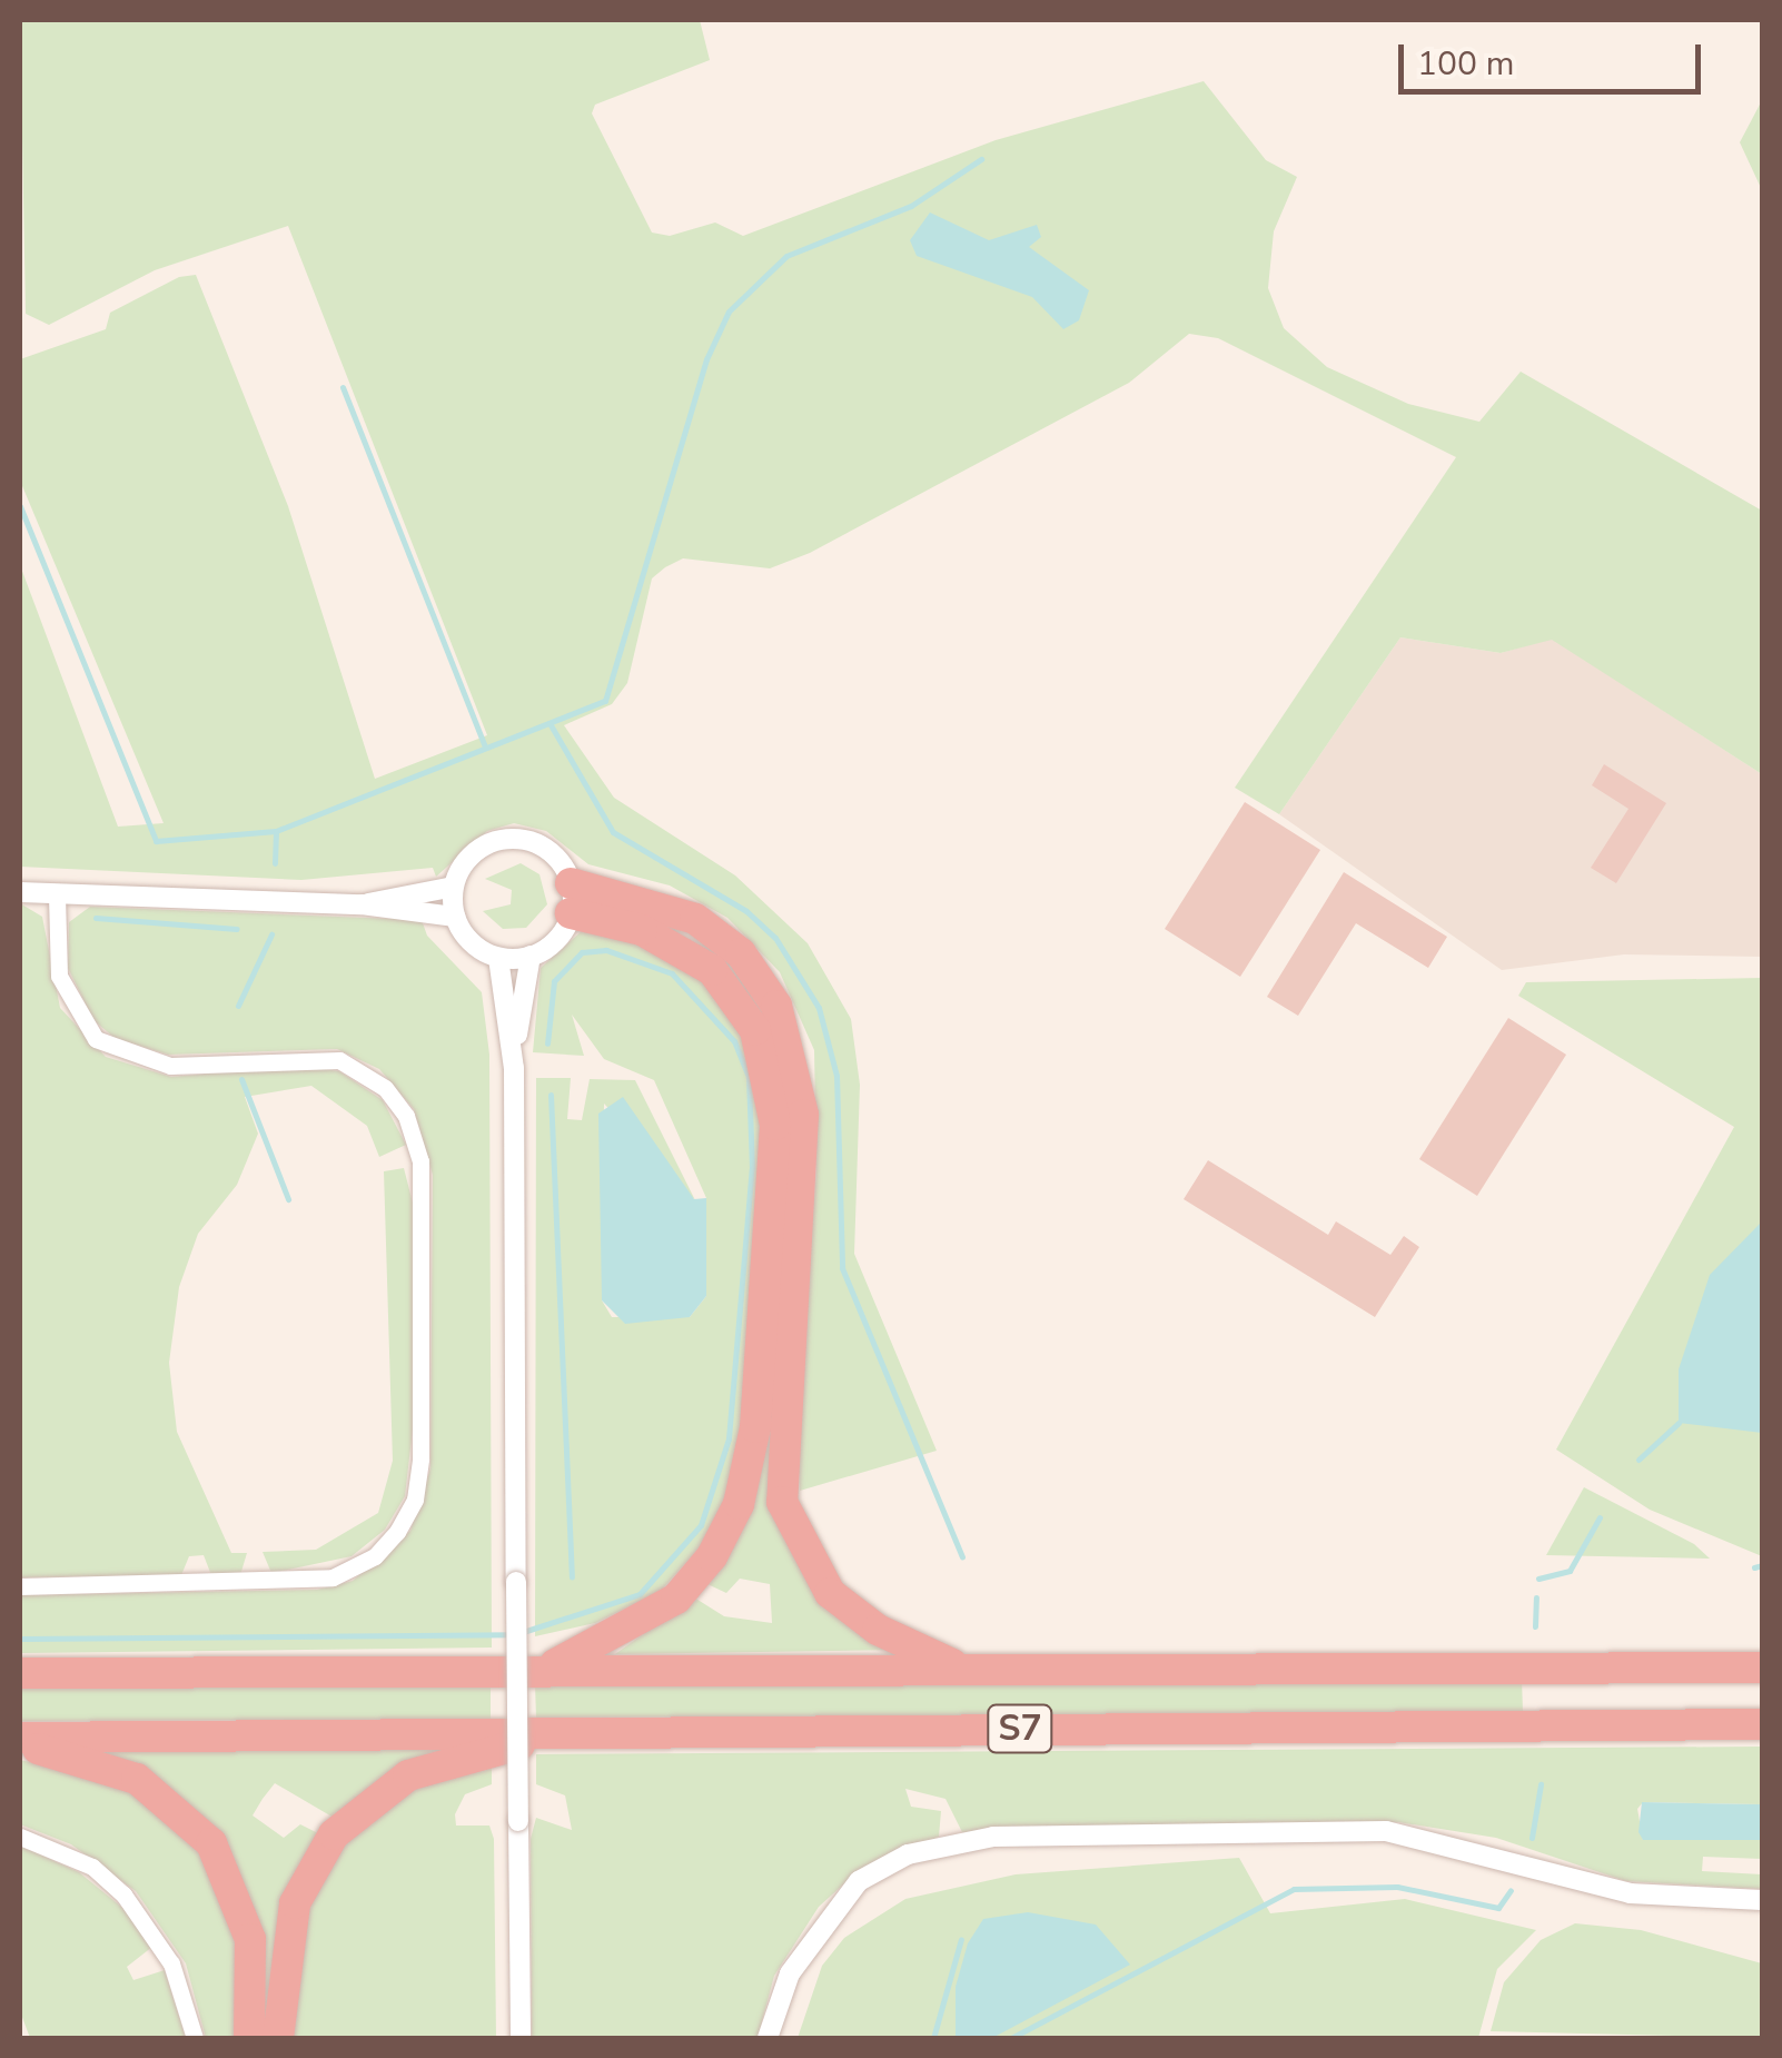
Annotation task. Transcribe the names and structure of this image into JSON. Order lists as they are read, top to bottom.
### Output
{
  "streets": {
    "highway": ["S7"]
  },
  "scale_bar": "100 m"
}
